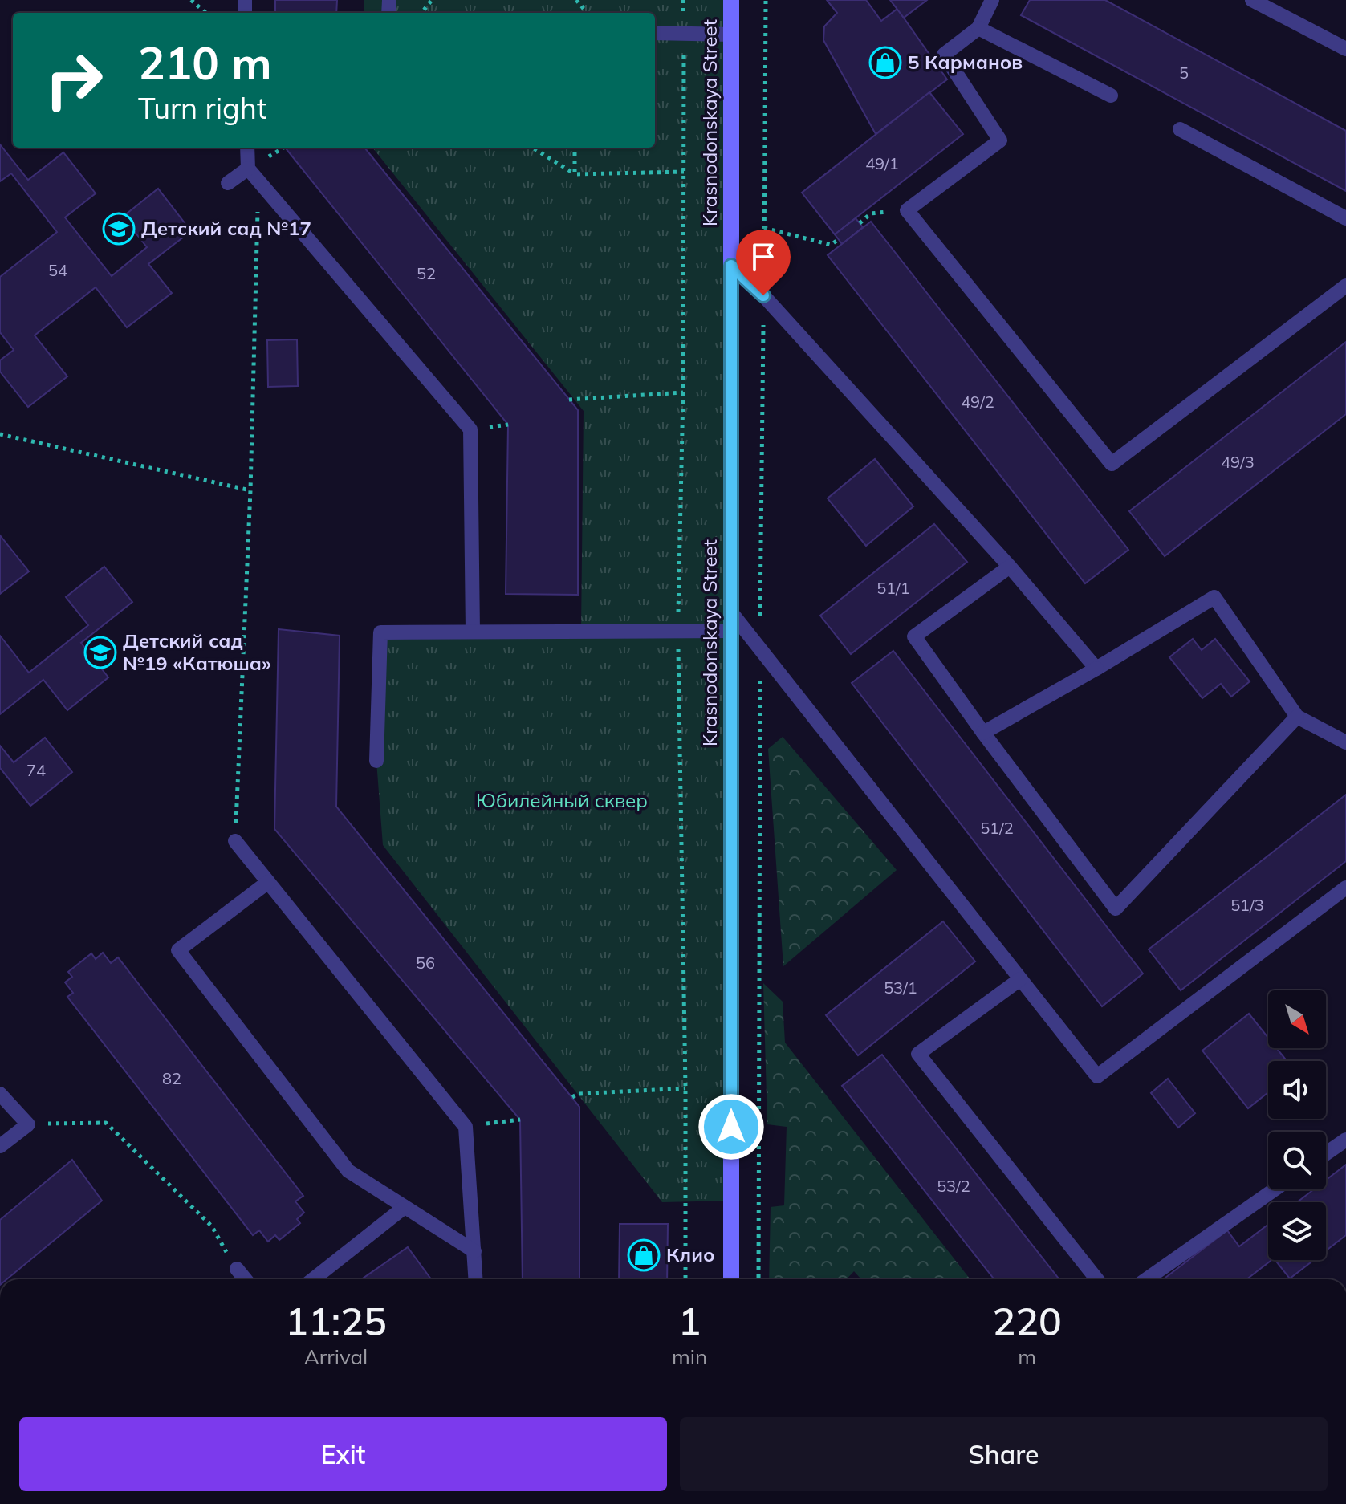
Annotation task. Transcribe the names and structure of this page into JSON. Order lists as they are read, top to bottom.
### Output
{
  "streets": {
    "street": ["Krasnodonskaya Street"]
  },
  "parks": ["Юбилейный сквер"],
  "places": {
    "shop": ["5 Карманов", "Клио"],
    "school or university": ["Детский сад №17", "Детский сад №19 «Катюша»"]
  },
  "house_numbers": [
    "5",
    "49/1",
    "54",
    "52",
    "49/2",
    "49/3",
    "51/1",
    "74",
    "51/2",
    "51/3",
    "56",
    "53/1",
    "82",
    "53/2"
  ],
  "north": "bottom right",
  "page": {
    "turn": ["210 m", "Turn right"],
    "eta": [
      "11:25",
      "Arrival",
      "1",
      "min",
      "220",
      "m"
    ],
    "buttons": ["Exit", "Share"]
  }
}
